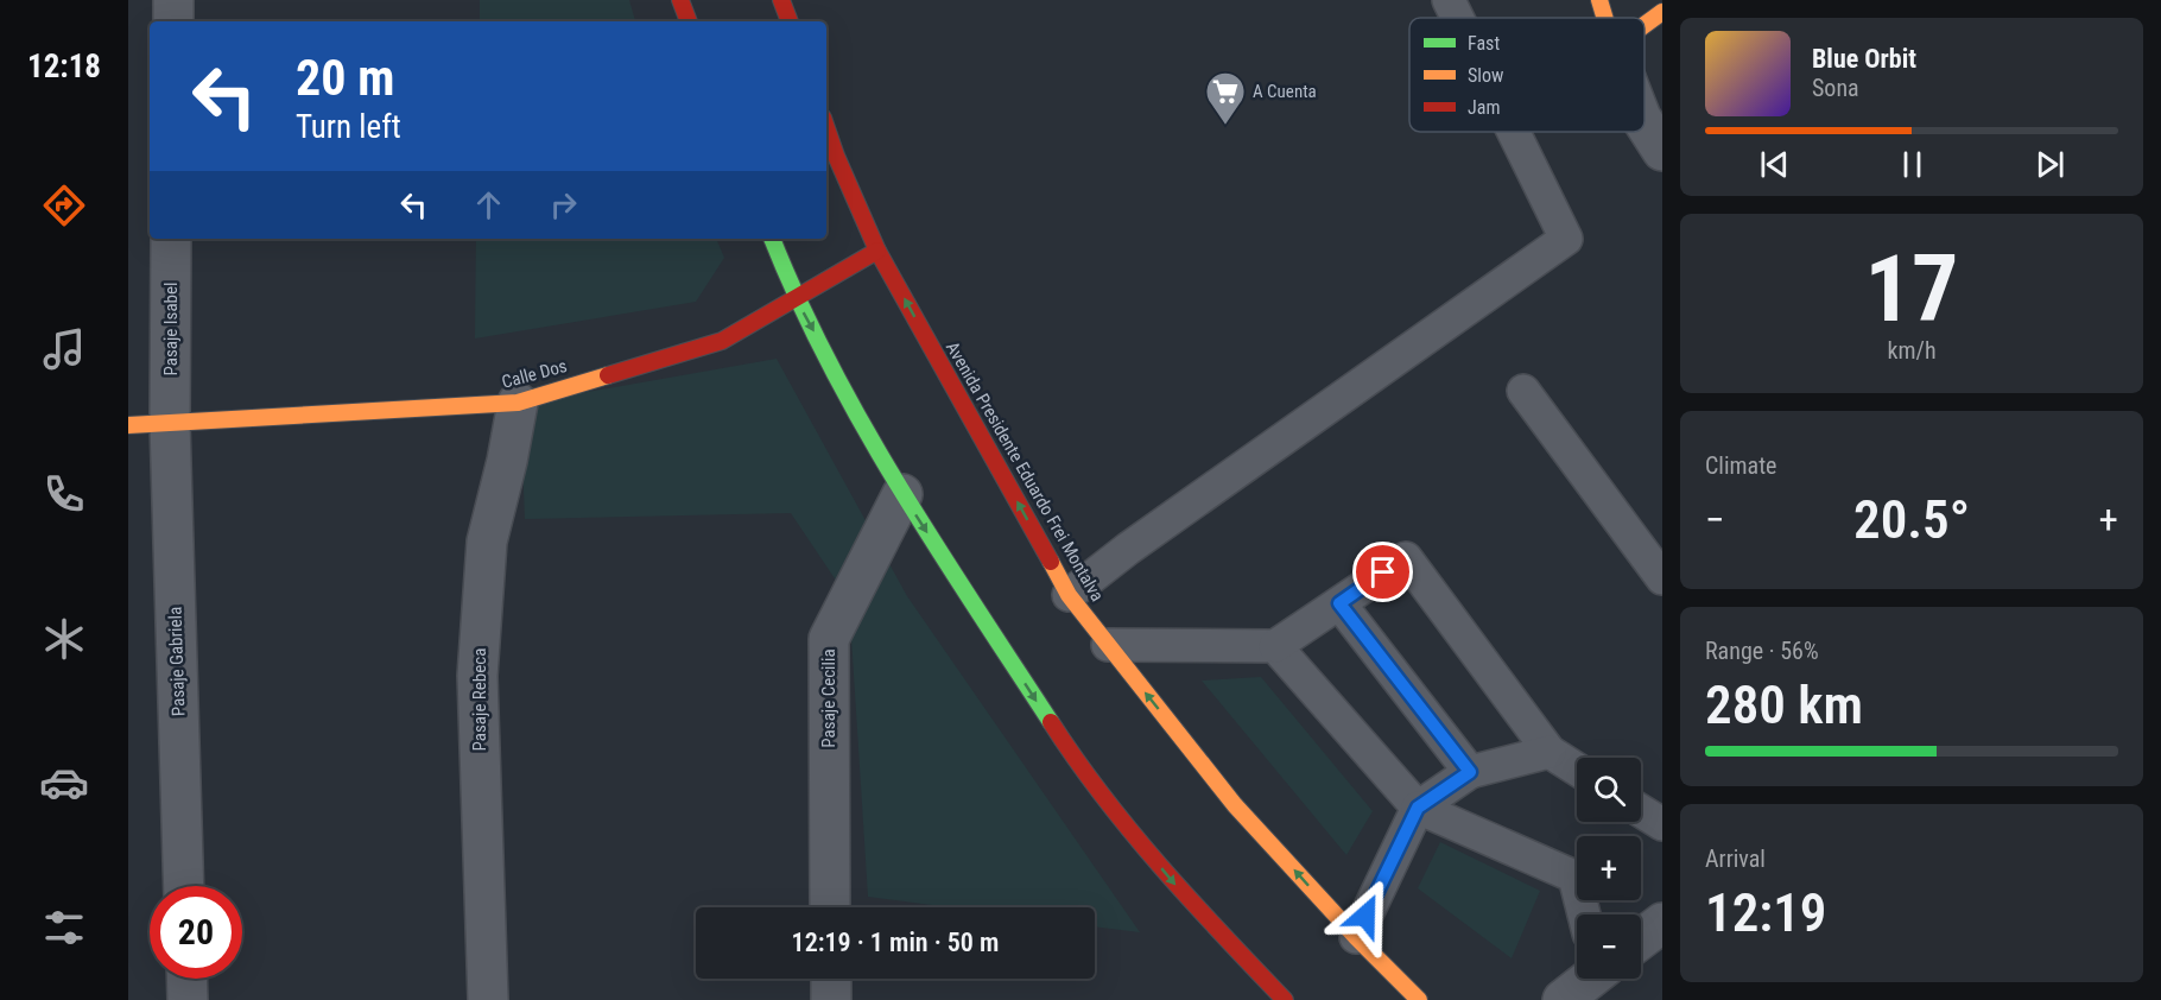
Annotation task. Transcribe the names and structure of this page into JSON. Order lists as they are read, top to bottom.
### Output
{
  "streets": {
    "main road": ["Calle Dos", "Avenida Presidente Eduardo Frei Montalva"],
    "street": [
      "Pasaje Isabel",
      "Pasaje Gabriela",
      "Pasaje Cecilia",
      "Pasaje Rebeca"
    ]
  },
  "crossings": [
    ["Pasaje Isabel", "Calle Dos"],
    ["Pasaje Isabel", "Pasaje Gabriela"],
    ["Calle Dos", "Avenida Presidente Eduardo Frei Montalva"],
    ["Calle Dos", "Pasaje Gabriela"],
    ["Calle Dos", "Pasaje Rebeca"]
  ],
  "places": {
    "supermarket": ["A Cuenta"]
  },
  "legend": ["Fast", "Slow", "Jam"],
  "page": {
    "tabs": "12:18",
    "turn": ["20 m", "Turn left"],
    "song": ["Blue Orbit", "Sona"],
    "tile": [
      ["17", "km/h"],
      "Climate",
      ["Range · 56%", "280 km"],
      ["Arrival", "12:19"]
    ],
    "heat": ["−", "20.5°", "+"],
    "map_buttons": ["+", "−"],
    "limit": "20",
    "trip": "12:19 · 1 min · 50 m"
  }
}
